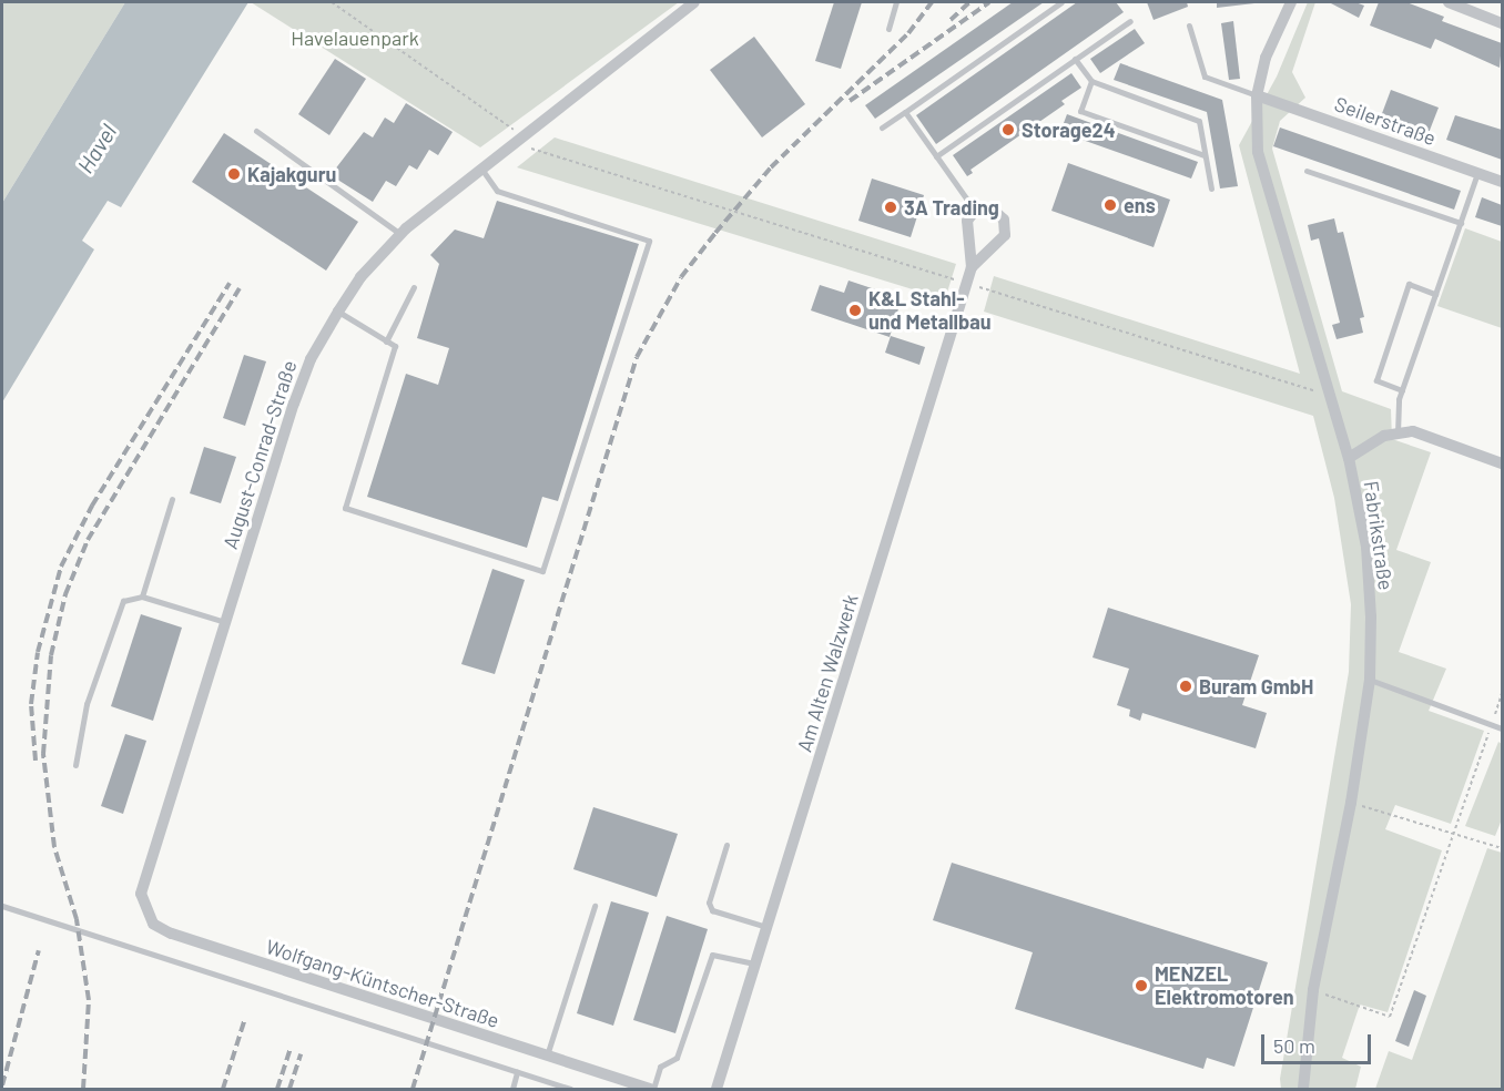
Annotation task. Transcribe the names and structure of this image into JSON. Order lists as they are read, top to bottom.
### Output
{
  "streets": {
    "street": [
      "Seilerstraße",
      "August-Conrad-Straße",
      "Fabrikstraße",
      "Am Alten Walzwerk",
      "Wolfgang-Küntscher-Straße"
    ]
  },
  "crossings": [
    ["Seilerstraße", "Fabrikstraße"],
    ["August-Conrad-Straße", "Wolfgang-Küntscher-Straße"]
  ],
  "water": ["Havel"],
  "parks": ["Havelauenpark"],
  "places": [
    "Storage24",
    "Kajakguru",
    "ens",
    "3A Trading",
    "K&L Stahl- und Metallbau",
    "Buram GmbH",
    "MENZEL Elektromotoren"
  ],
  "scale_bar": "50 m"
}
